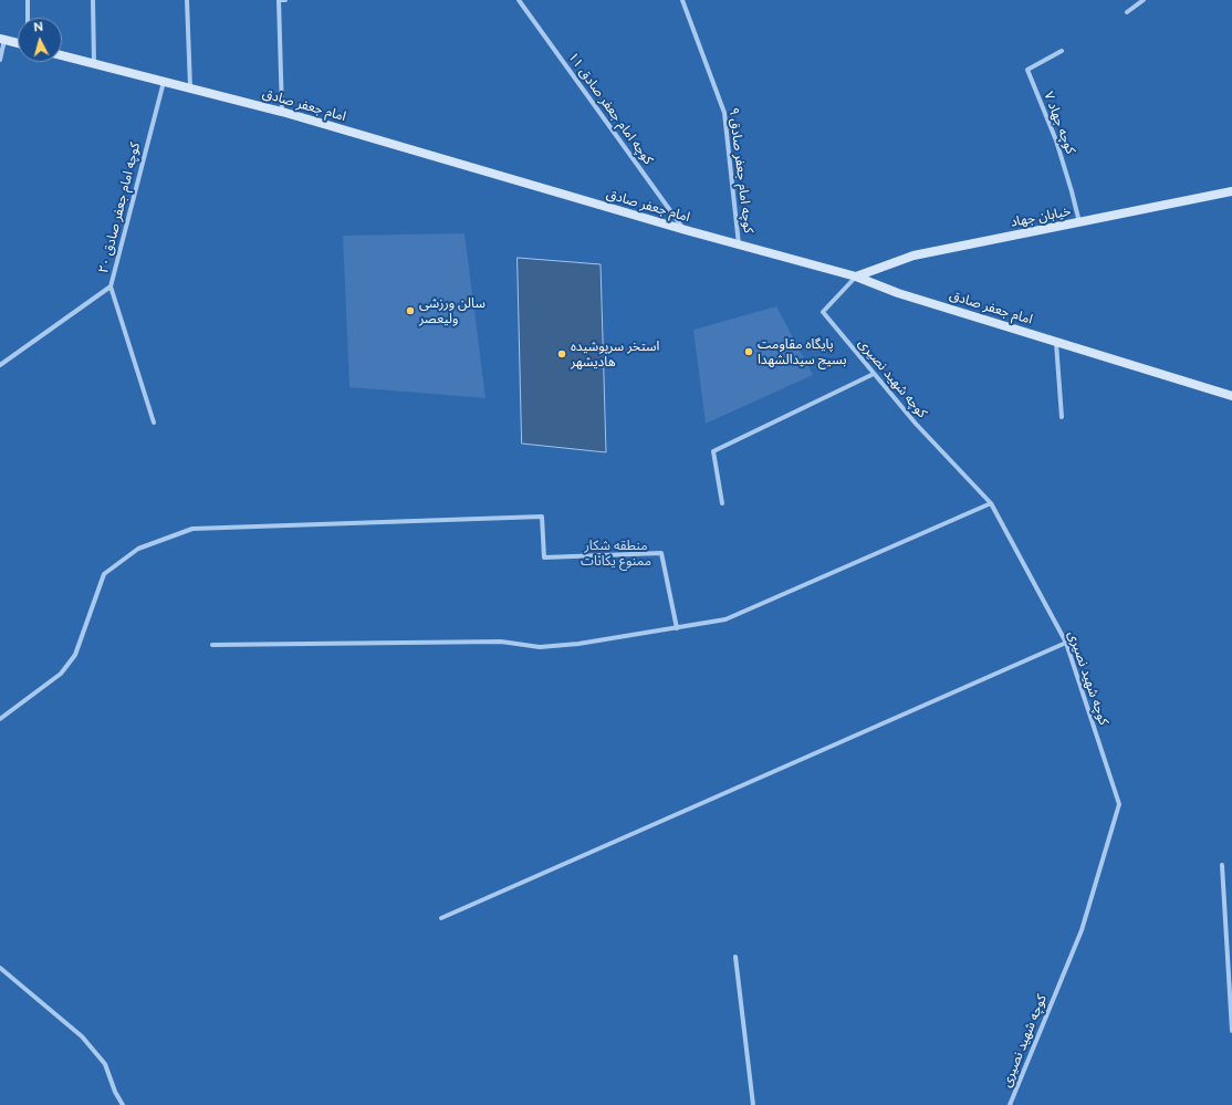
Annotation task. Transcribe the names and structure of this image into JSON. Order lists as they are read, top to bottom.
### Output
{
  "streets": {
    "main road": ["امام جعفر صادق", "خیابان جهاد"],
    "street": [
      "کوچه امام جعفر صادق ۱۱",
      "کوچه جهاد ‍۷",
      "کوچه امام جعفر صادق ۹",
      "کوچه امام جعفر صادق ۲۰",
      "کوچه شهید نصیری"
    ]
  },
  "crossings": [
    ["امام جعفر صادق", "کوچه امام جعفر صادق ۱۱"],
    ["امام جعفر صادق", "کوچه امام جعفر صادق ۹"],
    ["امام جعفر صادق", "کوچه امام جعفر صادق ۲۰"],
    ["امام جعفر صادق", "خیابان جهاد"],
    ["امام جعفر صادق", "کوچه شهید نصیری"],
    ["کوچه جهاد ‍۷", "خیابان جهاد"],
    ["خیابان جهاد", "کوچه شهید نصیری"]
  ],
  "parks": ["منطقه شکار ممنوع یکانات"],
  "places": ["سالن ورزشی ولیعصر", "پایگاه مقاومت بسیج سیدالشهدا", "استخر سرپوشیده هادیشهر"],
  "north": "top"
}
